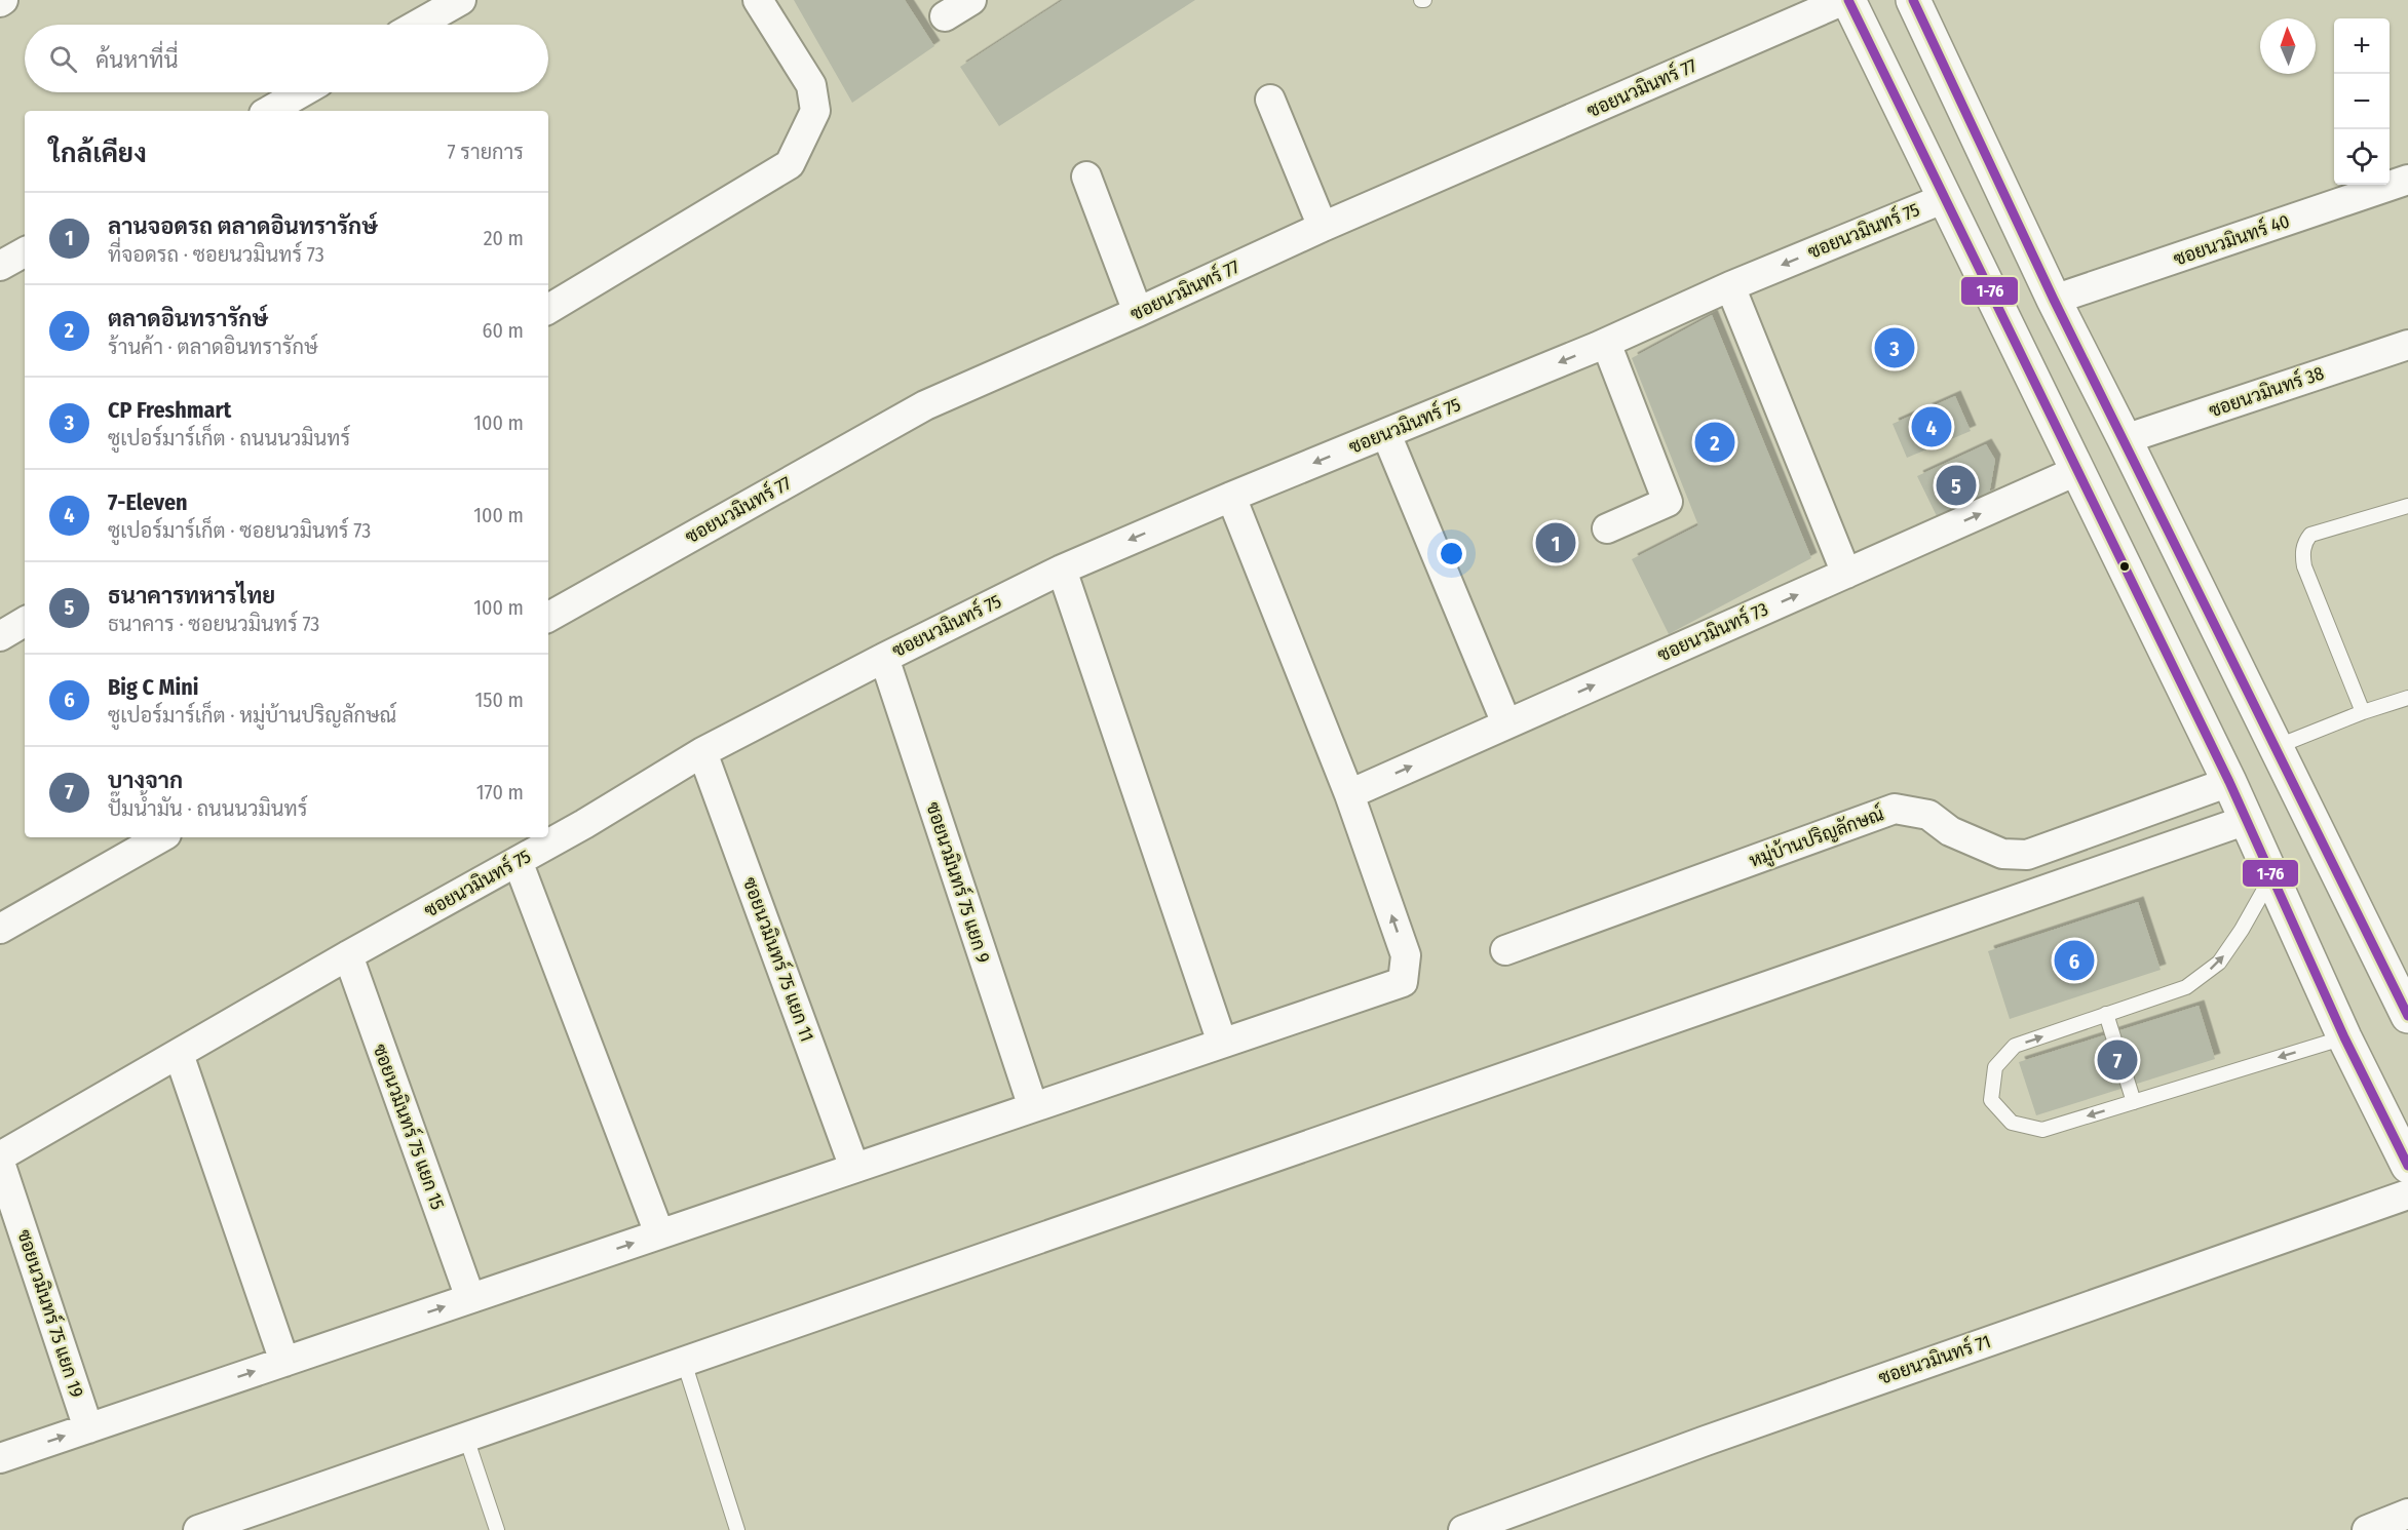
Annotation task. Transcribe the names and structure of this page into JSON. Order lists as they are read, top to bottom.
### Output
{
  "streets": {
    "street": [
      "ซอยนวมินทร์ 77",
      "ซอยนวมินทร์ 75",
      "ซอยนวมินทร์ 40",
      "ซอยนวมินทร์ 38",
      "ซอยนวมินทร์ 73",
      "หมู่บ้านปริญลักษณ์",
      "ซอยนวมินทร์ 75 แยก 9",
      "ซอยนวมินทร์ 75 แยก 11",
      "ซอยนวมินทร์ 75 แยก 15",
      "ซอยนวมินทร์ 75 แยก 19",
      "ซอยนวมินทร์ 71"
    ]
  },
  "crossings": [
    ["ซอยนวมินทร์ 75", "ซอยนวมินทร์ 75 แยก 9"],
    ["ซอยนวมินทร์ 75", "ซอยนวมินทร์ 75 แยก 11"],
    ["ซอยนวมินทร์ 75", "ซอยนวมินทร์ 75 แยก 15"]
  ],
  "one_way": ["ซอยนวมินทร์ 75", "ซอยนวมินทร์ 73"],
  "lines": ["transit line 1-76"],
  "north": "top",
  "page": {
    "map_buttons": ["+", "−"],
    "search": "ค้นหาที่นี่",
    "heading": ["ใกล้เคียง", "7 รายการ"],
    "list": [
      {
        "mark": "1",
        "name": "ลานจอดรถ ตลาดอินทรารักษ์",
        "note": "ที่จอดรถ · ซอยนวมินทร์ 73",
        "value": "20 m"
      },
      {
        "mark": "2",
        "name": "ตลาดอินทรารักษ์",
        "note": "ร้านค้า · ตลาดอินทรารักษ์",
        "value": "60 m"
      },
      {
        "mark": "3",
        "name": "CP Freshmart",
        "note": "ซูเปอร์มาร์เก็ต · ถนนนวมินทร์",
        "value": "100 m"
      },
      {
        "mark": "4",
        "name": "7-Eleven",
        "note": "ซูเปอร์มาร์เก็ต · ซอยนวมินทร์ 73",
        "value": "100 m"
      },
      {
        "mark": "5",
        "name": "ธนาคารทหารไทย",
        "note": "ธนาคาร · ซอยนวมินทร์ 73",
        "value": "100 m"
      },
      {
        "mark": "6",
        "name": "Big C Mini",
        "note": "ซูเปอร์มาร์เก็ต · หมู่บ้านปริญลักษณ์",
        "value": "150 m"
      },
      {
        "mark": "7",
        "name": "บางจาก",
        "note": "ปั๊มน้ำมัน · ถนนนวมินทร์",
        "value": "170 m"
      }
    ],
    "pins": [
      "3",
      "4",
      "2",
      "5",
      "1",
      "6",
      "7"
    ]
  }
}
